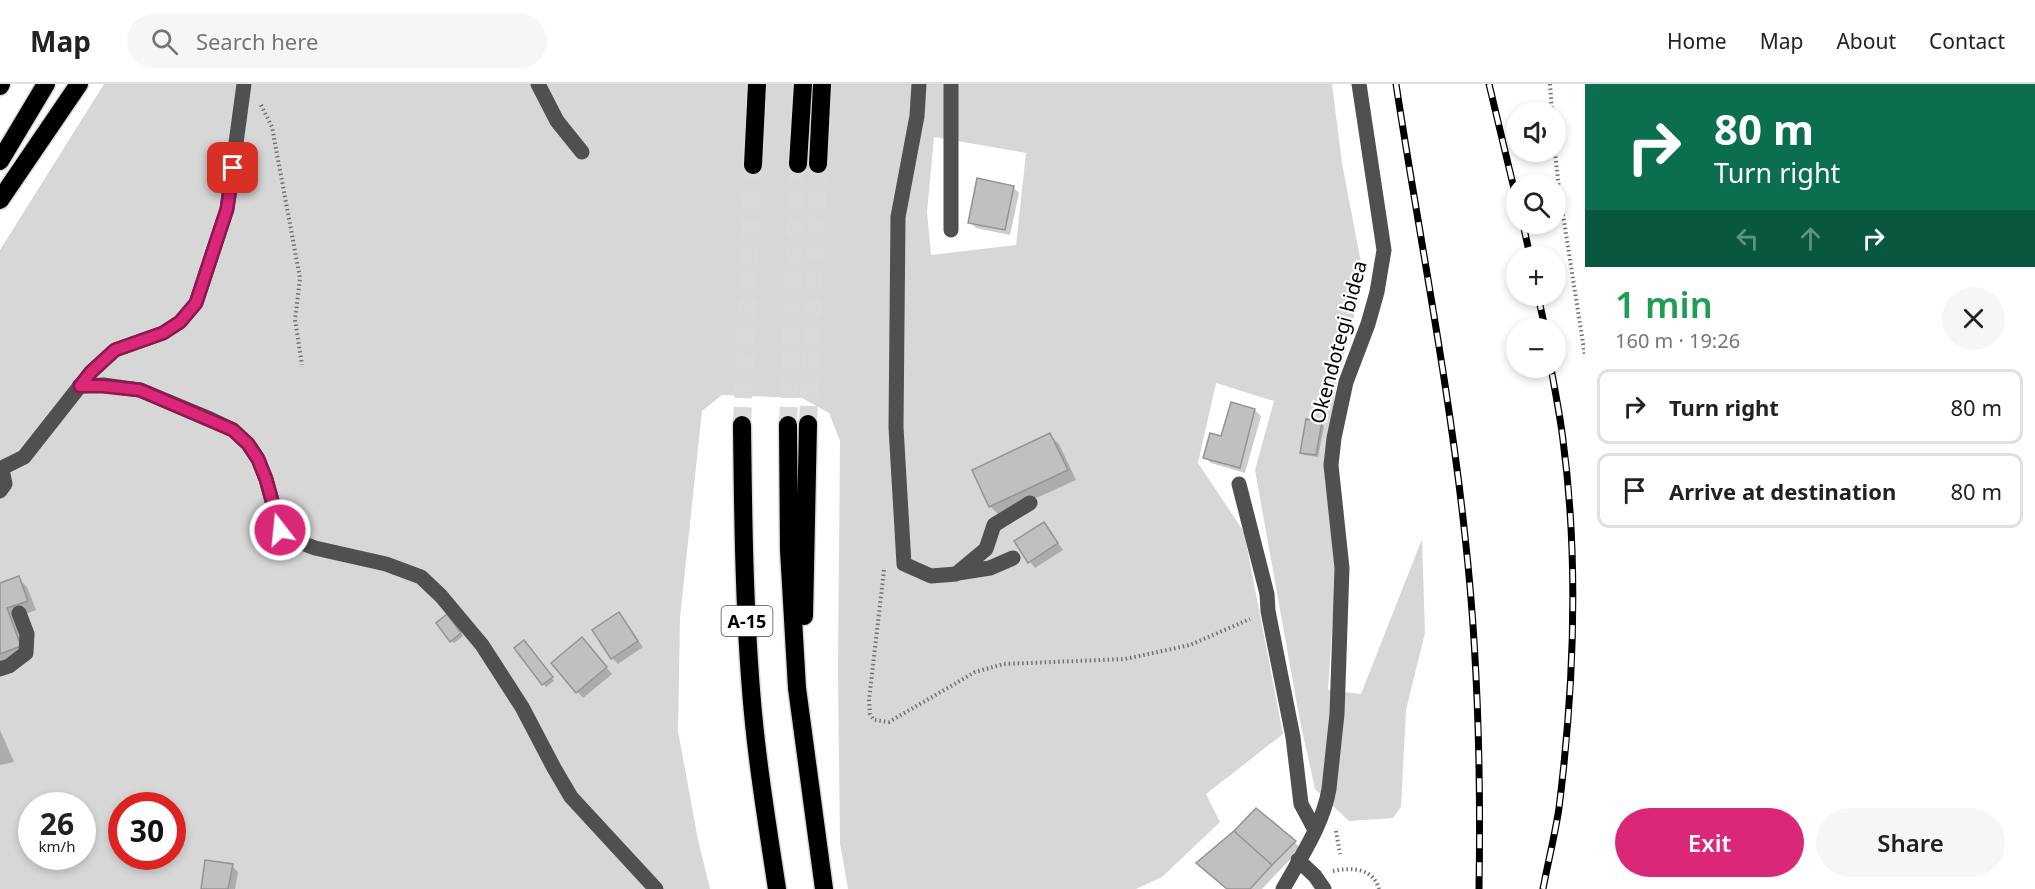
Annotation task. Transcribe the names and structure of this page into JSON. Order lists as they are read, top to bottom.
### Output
{
  "streets": {
    "highway": ["A-15"],
    "street": ["Okendotegi bidea"]
  },
  "page": {
    "header": "Map",
    "search": "Search here",
    "nav": [
      "Home",
      "Map",
      "About",
      "Contact"
    ],
    "turn": ["80 m", "Turn right"],
    "map_buttons": ["+", "−"],
    "heading": ["1 min", "160 m · 19:26"],
    "list": [
      {
        "name": "Turn right",
        "value": "80 m"
      },
      {
        "name": "Arrive at destination",
        "value": "80 m"
      }
    ],
    "speed": "26 km/h",
    "limit": "30",
    "buttons": ["Exit", "Share"]
  }
}
